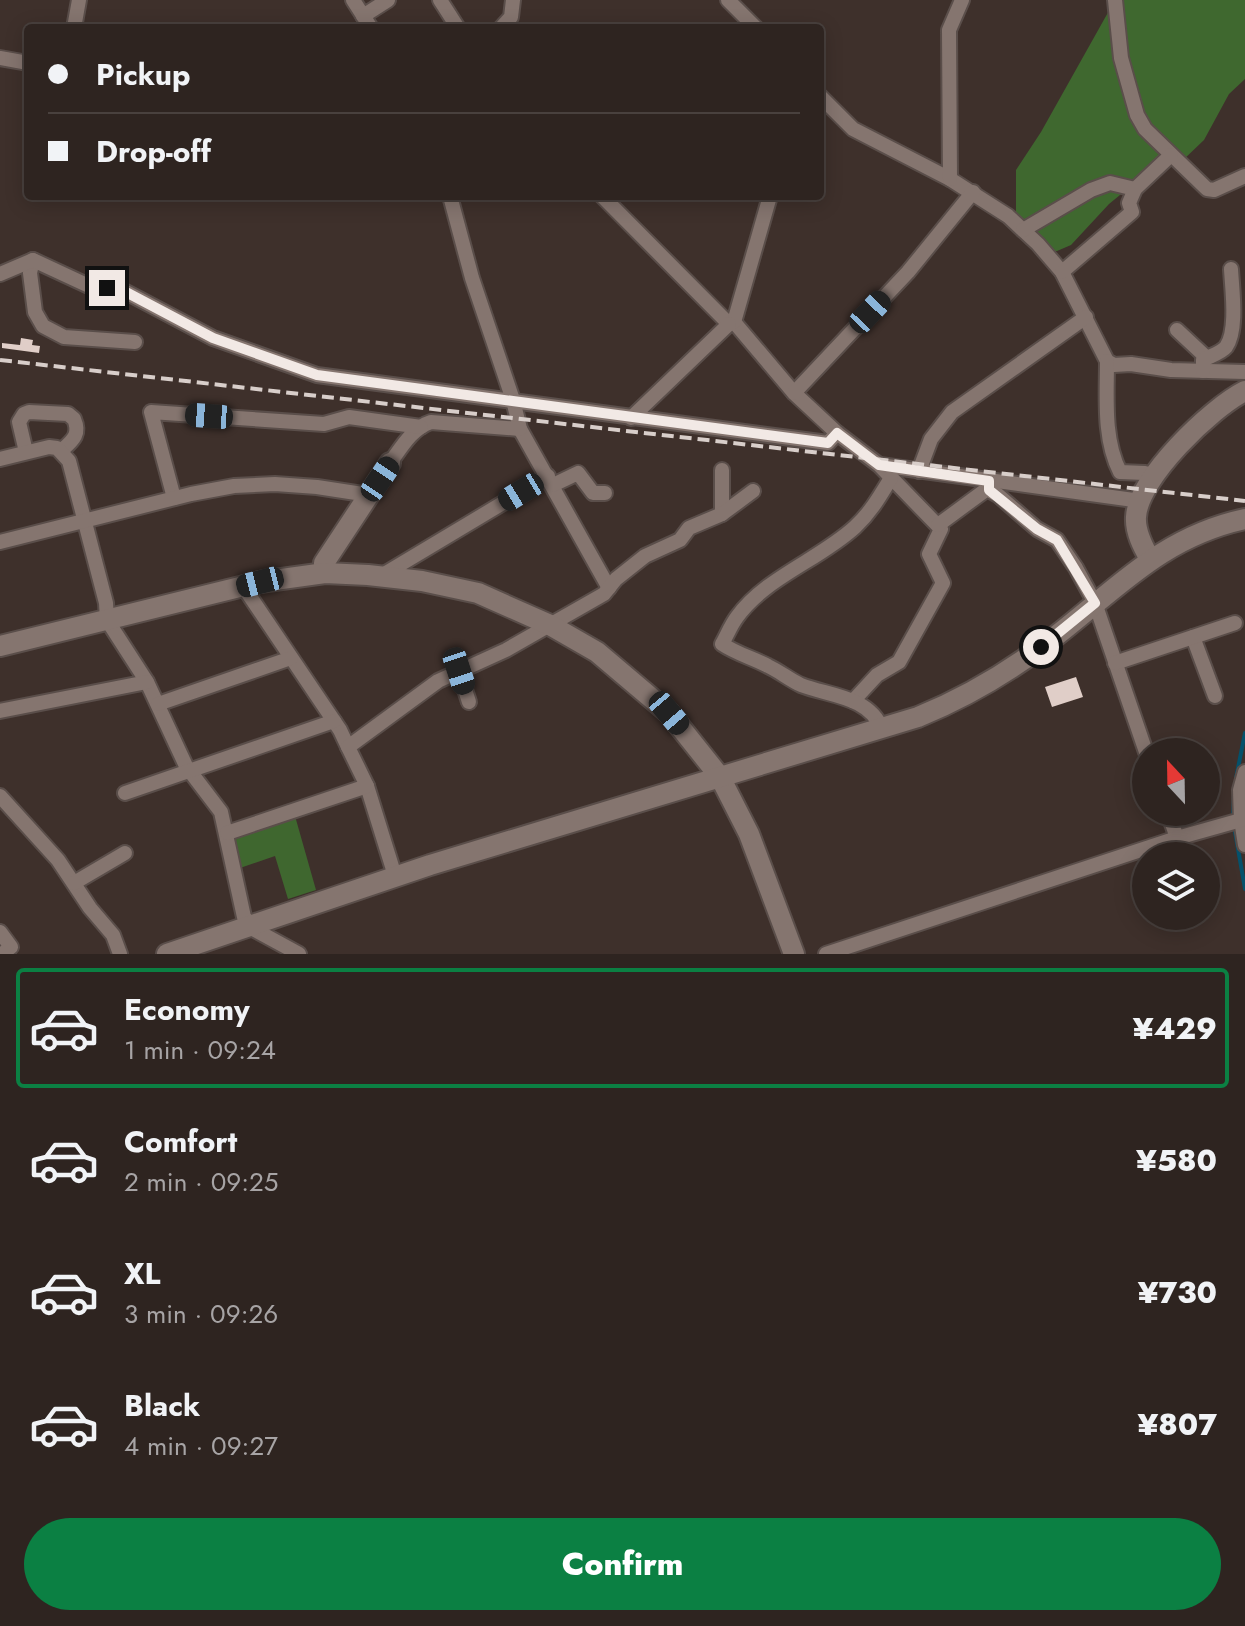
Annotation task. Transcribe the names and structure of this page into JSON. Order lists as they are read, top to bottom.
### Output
{
  "north": "top",
  "page": {
    "banner": ["Pickup", "Drop-off"],
    "list": [
      {
        "name": "Economy",
        "note": "1 min · 09:24",
        "value": "¥429"
      },
      {
        "name": "Comfort",
        "note": "2 min · 09:25",
        "value": "¥580"
      },
      {
        "name": "XL",
        "note": "3 min · 09:26",
        "value": "¥730"
      },
      {
        "name": "Black",
        "note": "4 min · 09:27",
        "value": "¥807"
      }
    ],
    "buttons": "Confirm"
  }
}
